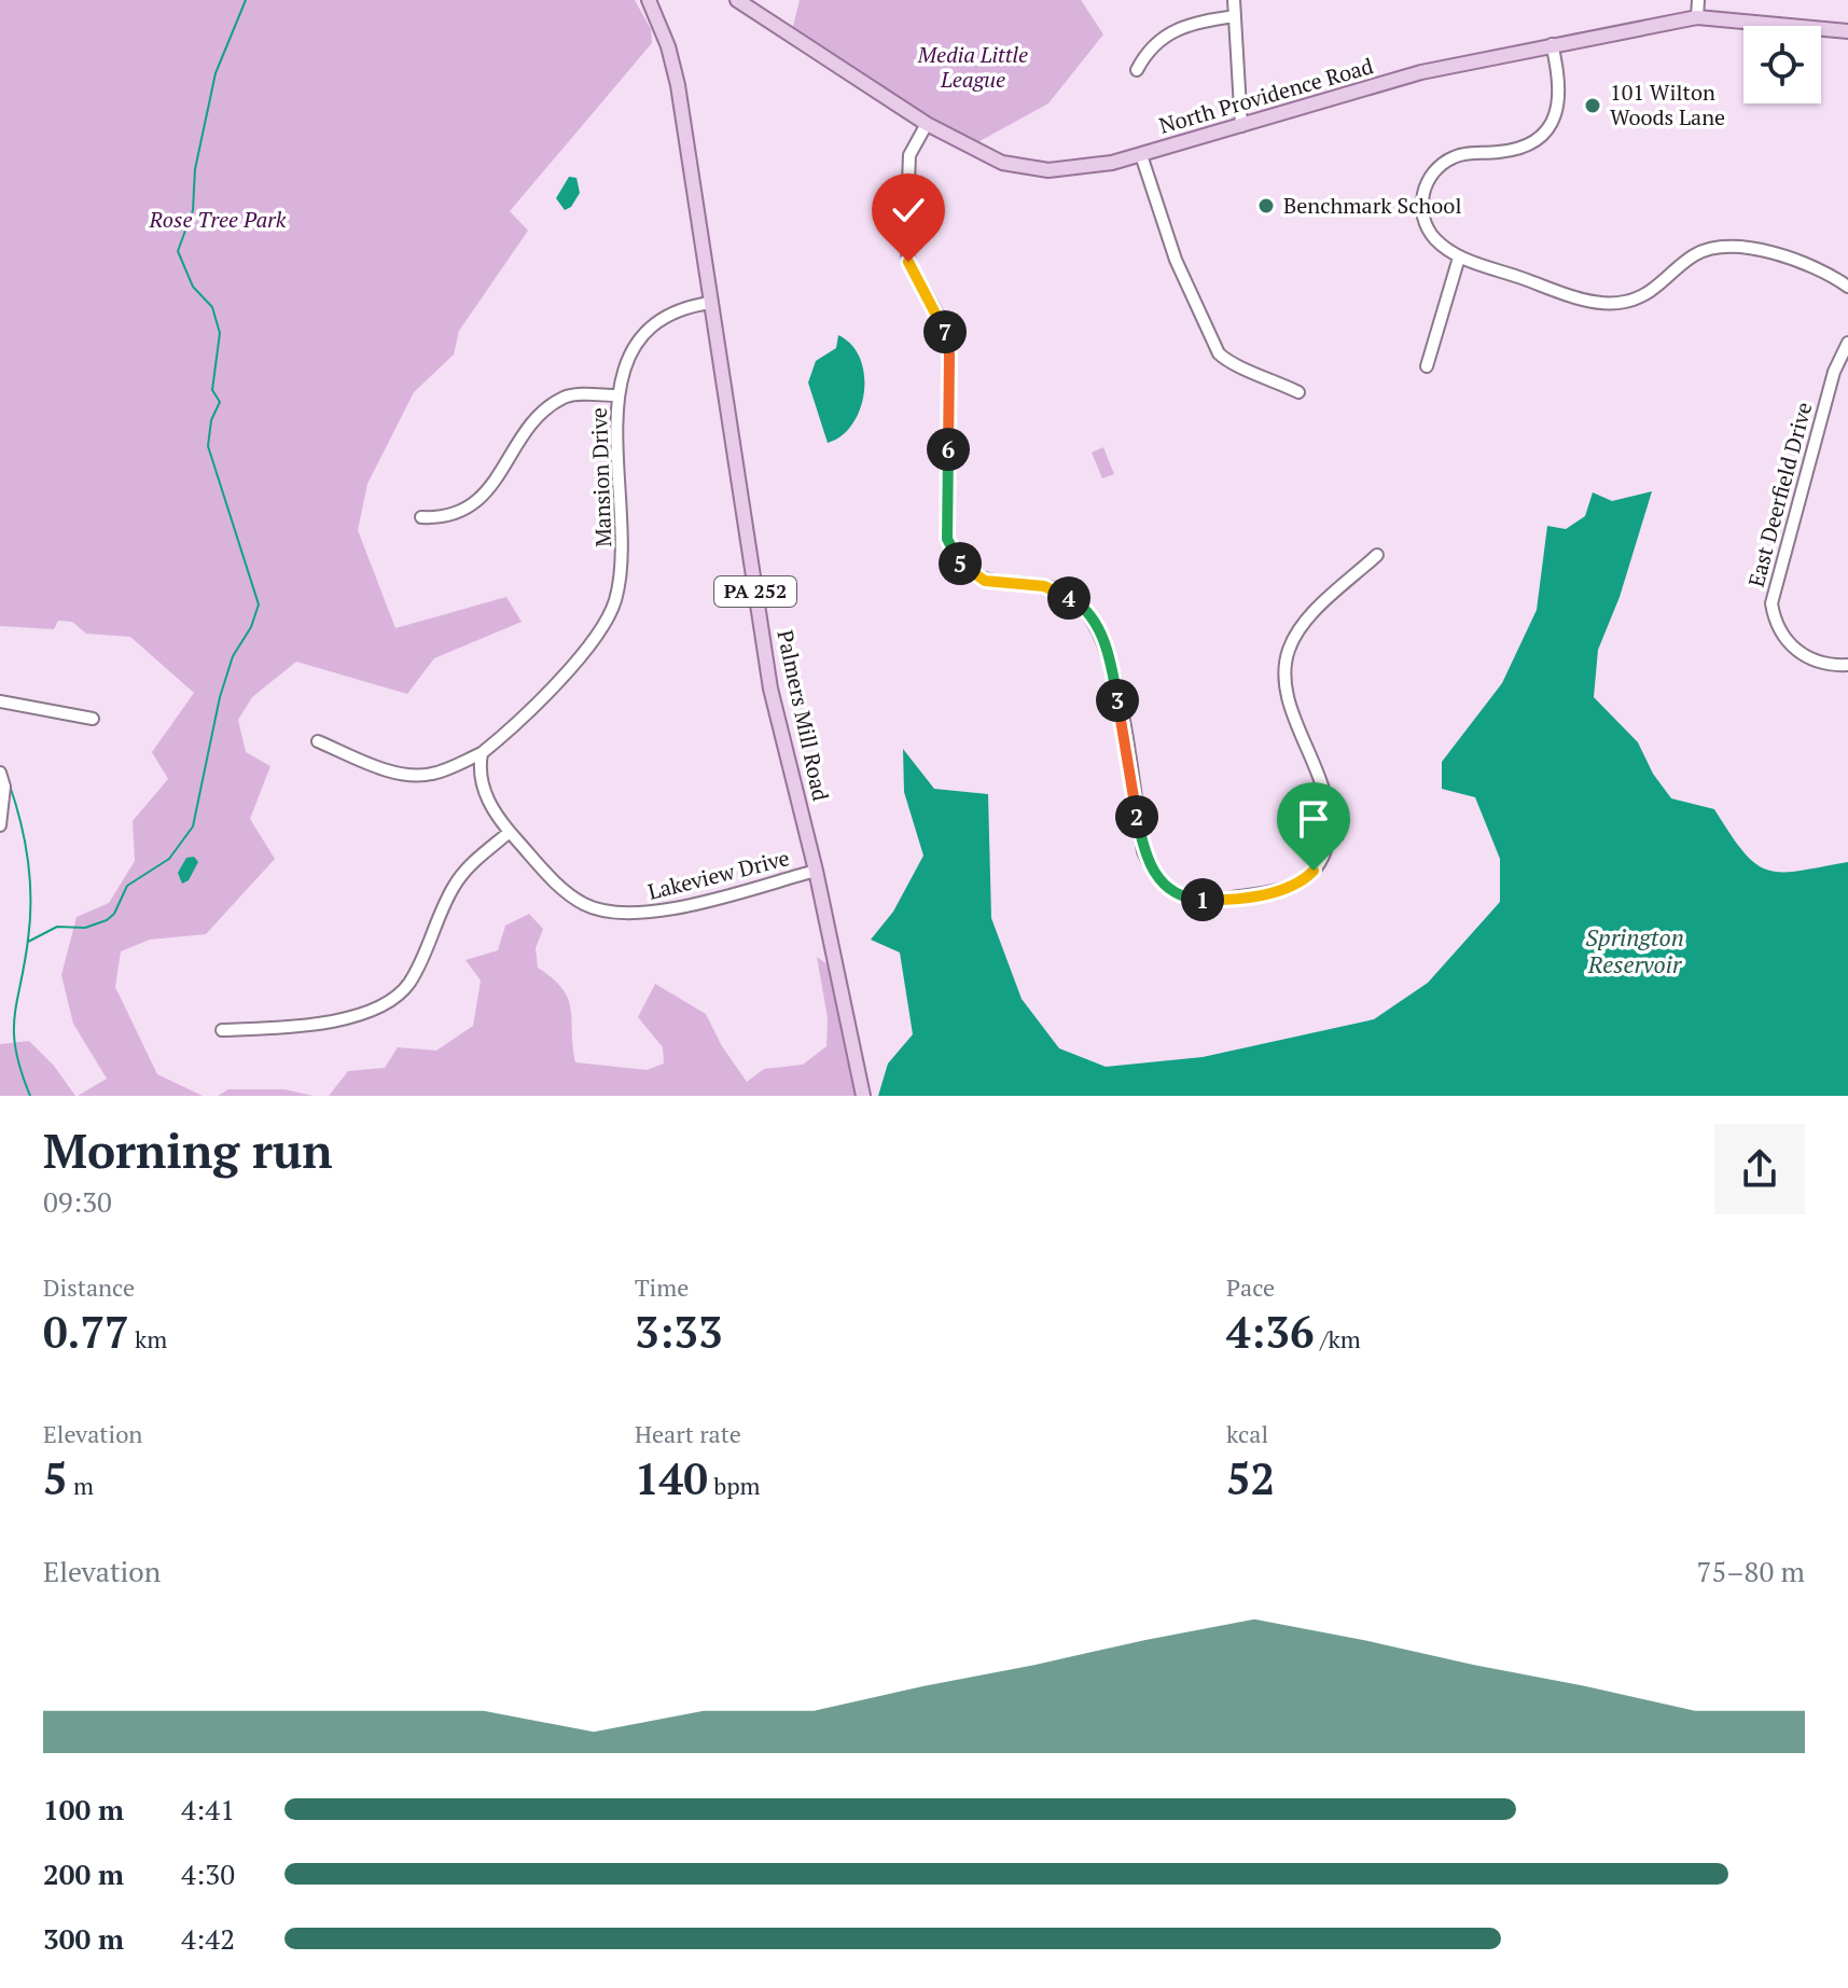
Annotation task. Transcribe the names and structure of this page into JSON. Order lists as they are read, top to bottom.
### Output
{
  "streets": {
    "main road": ["North Providence Road", "PA 252", "Palmers Mill Road"],
    "street": ["Mansion Drive", "East Deerfield Drive", "Lakeview Drive"]
  },
  "crossings": [
    ["Mansion Drive", "Palmers Mill Road"],
    ["Mansion Drive", "Lakeview Drive"],
    ["Palmers Mill Road", "Lakeview Drive"]
  ],
  "water": ["Springton Reservoir"],
  "parks": ["Media Little League", "Rose Tree Park"],
  "places": ["101 Wilton Woods Lane", "Benchmark School"],
  "page": {
    "pins": [
      "7",
      "6",
      "5",
      "4",
      "3",
      "2",
      "1"
    ],
    "heading": ["Morning run", "09:30"],
    "stats": [
      ["Distance", "0.77 km"],
      ["Time", "3:33"],
      ["Pace", "4:36 /km"],
      ["Elevation", "5 m"],
      ["Heart rate", "140 bpm"],
      ["kcal", "52"]
    ],
    "chart": ["Elevation", "75–80 m"],
    "list": [
      {
        "name": "100 m",
        "note": "4:41"
      },
      {
        "name": "200 m",
        "note": "4:30"
      },
      {
        "name": "300 m",
        "note": "4:42"
      }
    ]
  }
}
